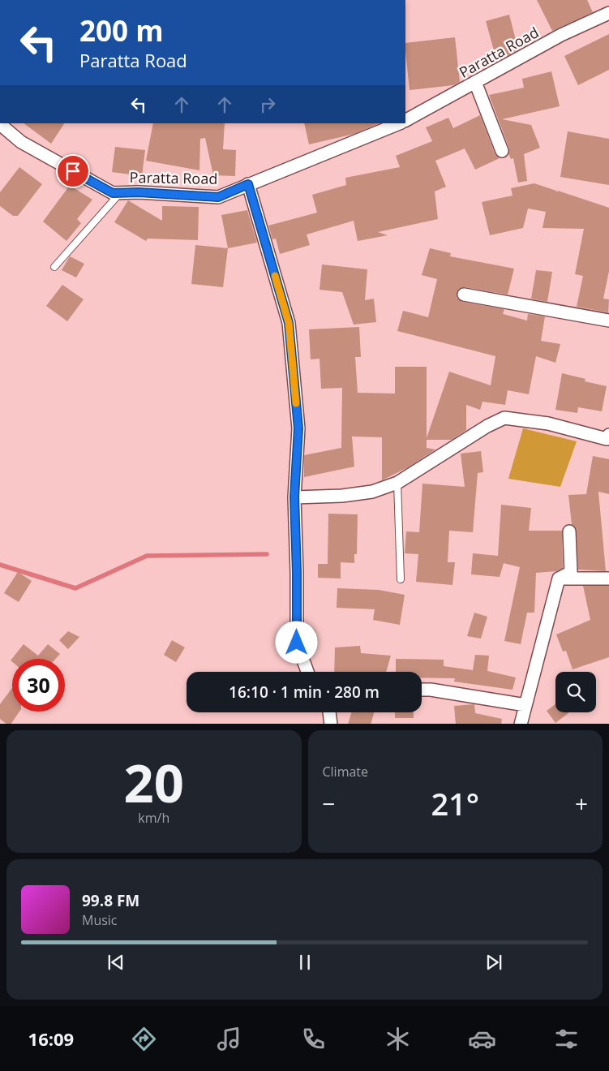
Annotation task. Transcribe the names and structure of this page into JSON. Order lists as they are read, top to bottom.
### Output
{
  "streets": {
    "street": ["Paratta Road"]
  },
  "page": {
    "turn": ["200 m", "Paratta Road"],
    "limit": "30",
    "trip": "16:10 · 1 min · 280 m",
    "tile": [
      ["20", "km/h"],
      "Climate"
    ],
    "heat": ["−", "21°", "+"],
    "song": ["99.8 FM", "Music"],
    "tabs": "16:09"
  }
}
